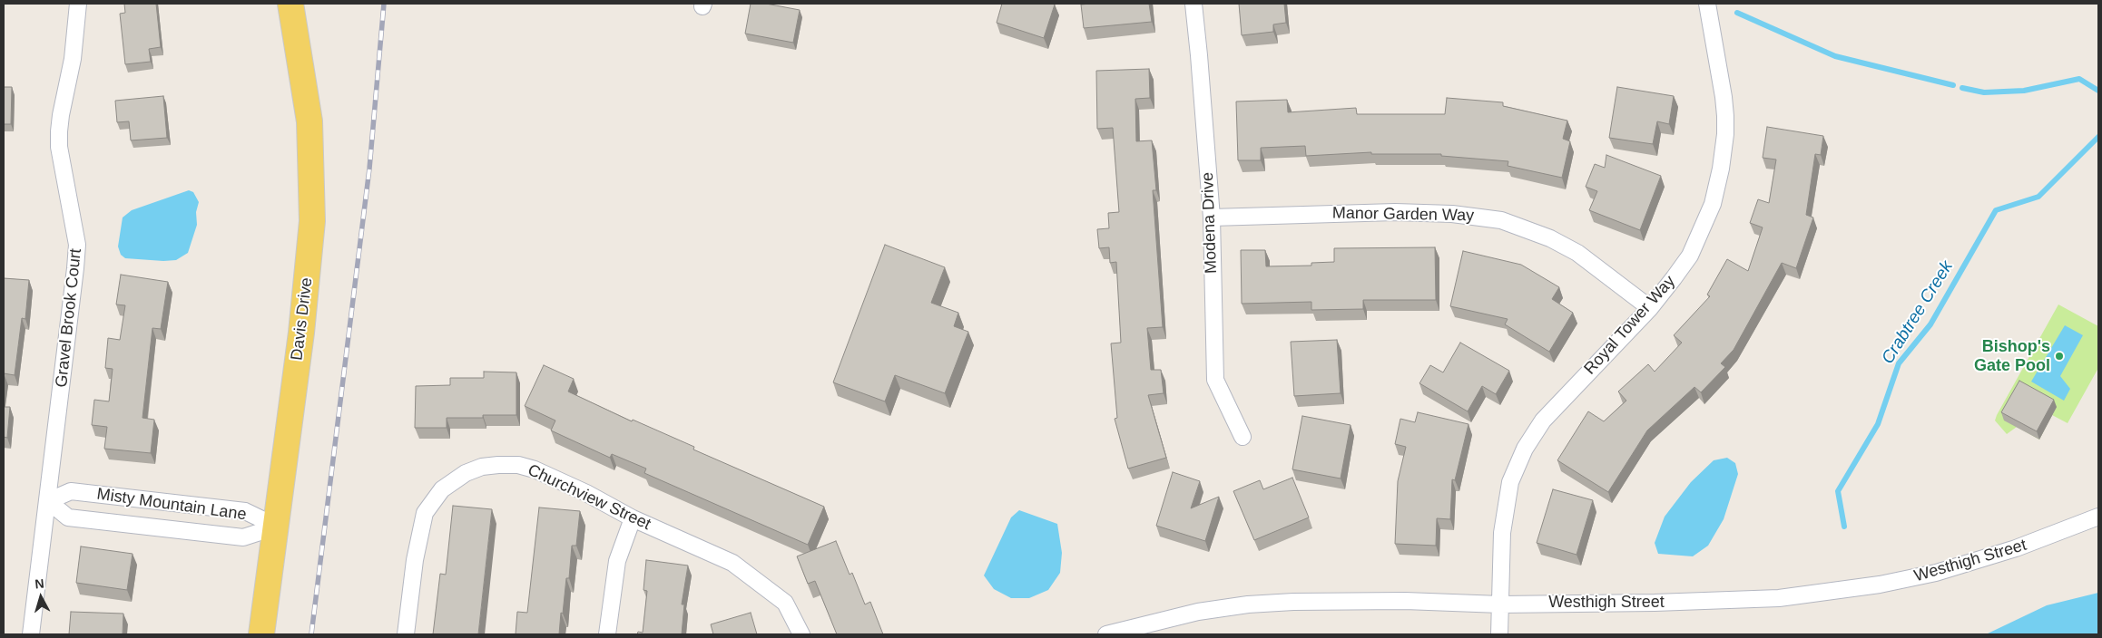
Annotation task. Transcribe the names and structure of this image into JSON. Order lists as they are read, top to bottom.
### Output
{
  "streets": {
    "main road": ["Davis Drive"],
    "street": [
      "Manor Garden Way",
      "Modena Drive",
      "Gravel Brook Court",
      "Royal Tower Way",
      "Churchview Street",
      "Misty Mountain Lane",
      "Westhigh Street"
    ]
  },
  "crossings": [
    ["Manor Garden Way", "Modena Drive"],
    ["Manor Garden Way", "Royal Tower Way"],
    ["Gravel Brook Court", "Misty Mountain Lane"],
    ["Davis Drive", "Misty Mountain Lane"],
    ["Royal Tower Way", "Westhigh Street"]
  ],
  "water": ["Crabtree Creek"],
  "places": ["Bishop's Gate Pool"],
  "north": "top"
}
